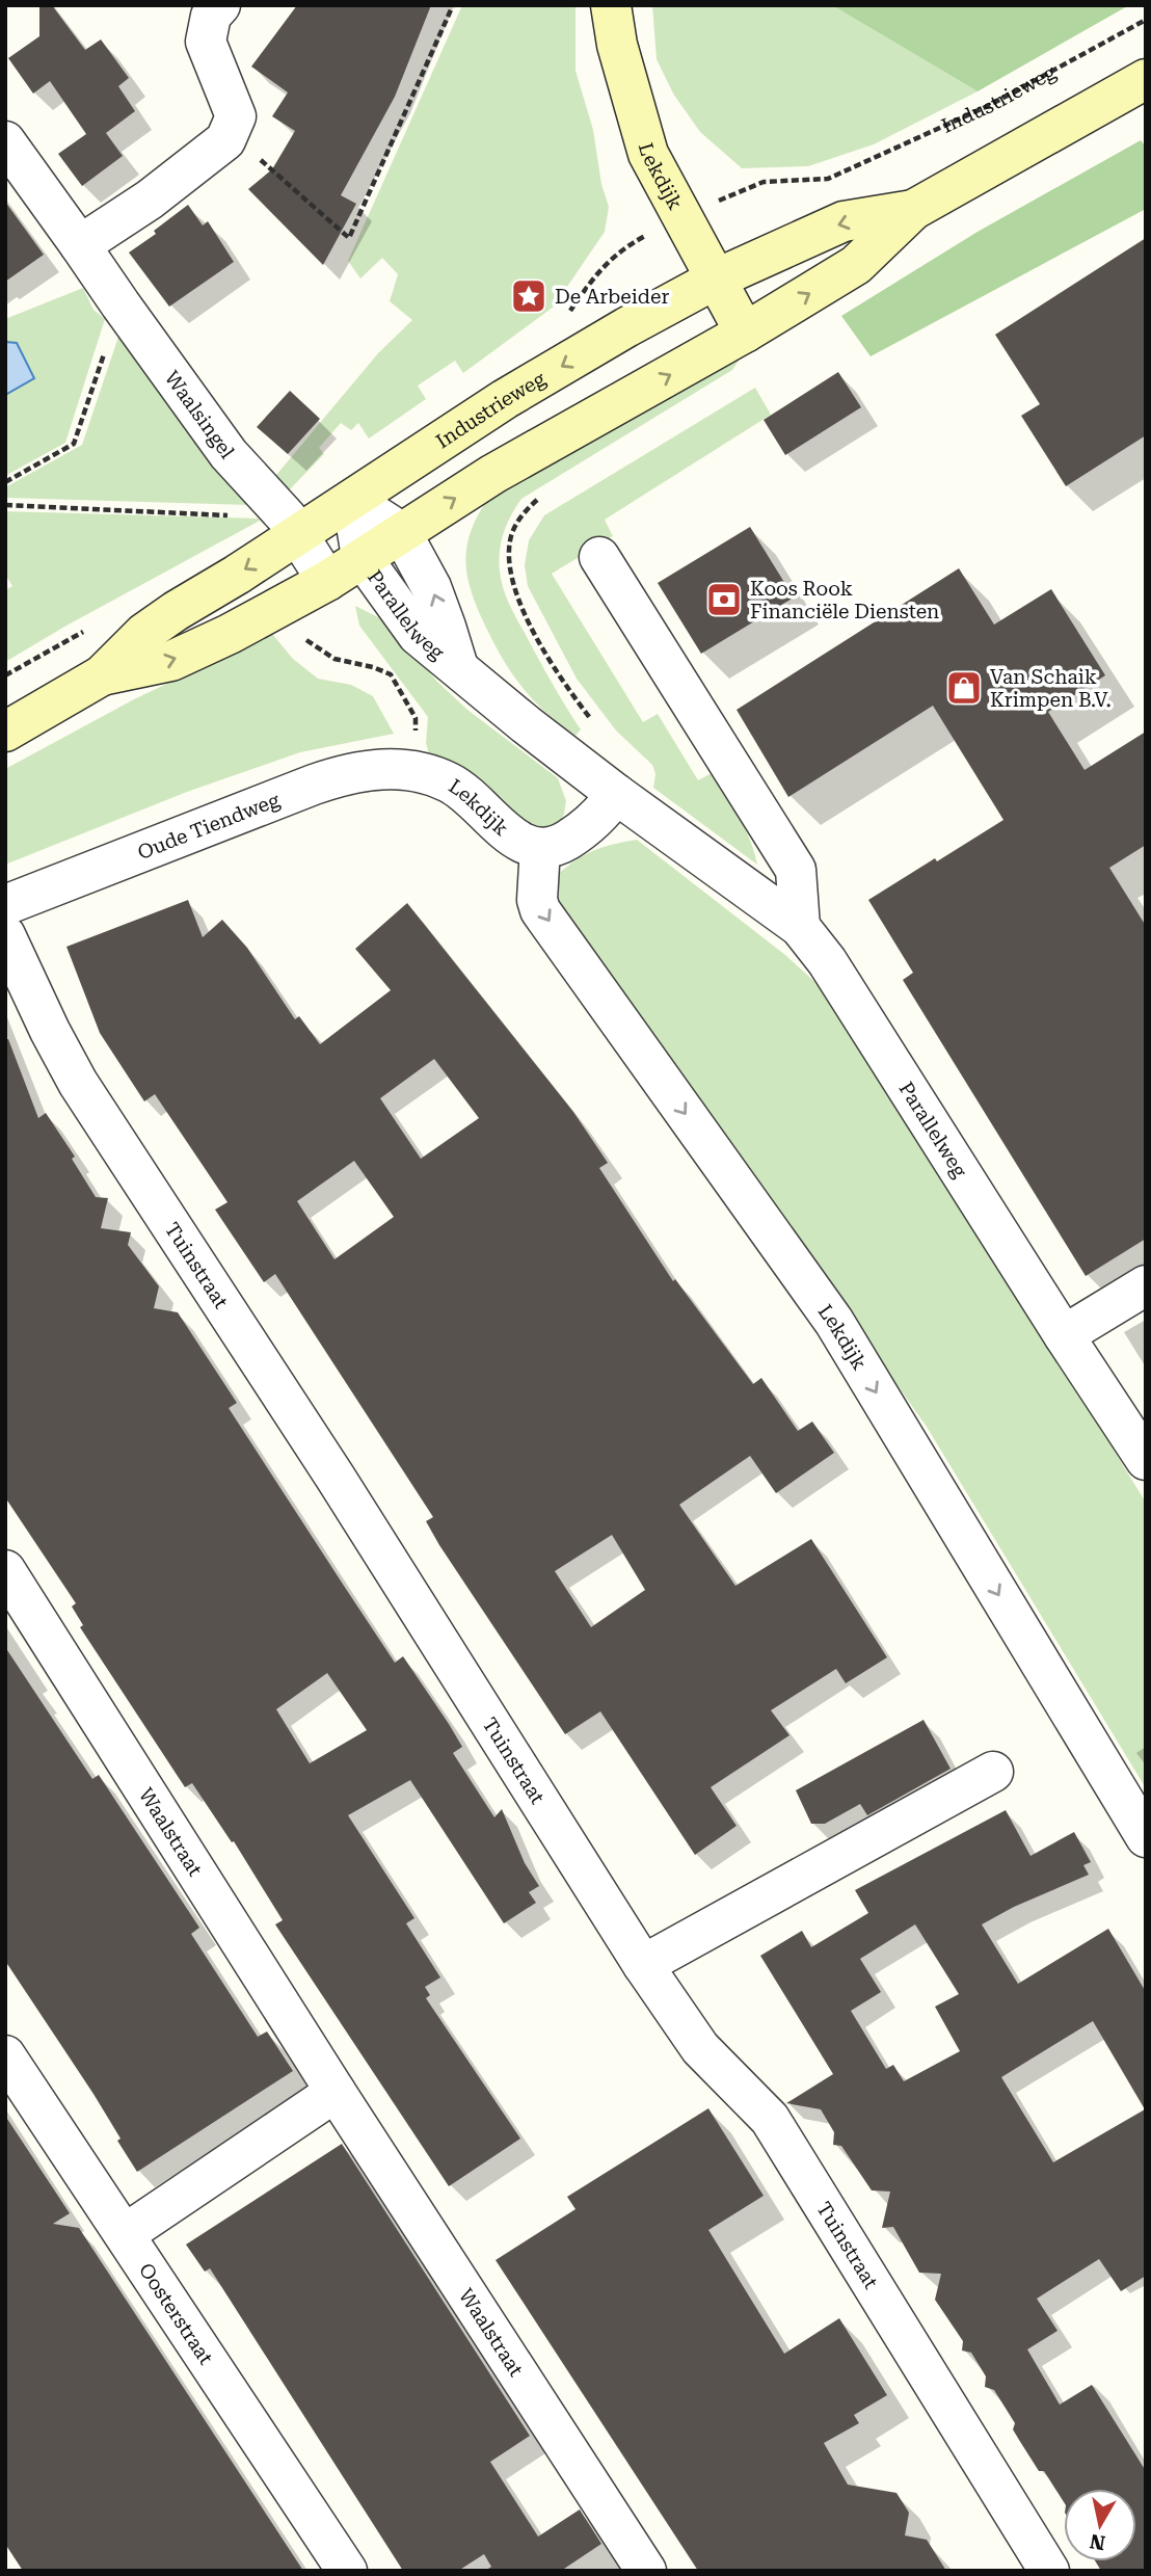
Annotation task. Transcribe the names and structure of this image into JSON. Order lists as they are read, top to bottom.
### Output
{
  "streets": {
    "street": [
      "Industrieweg",
      "Lekdijk",
      "Waalsingel",
      "Parallelweg",
      "Oude Tiendweg",
      "Tuinstraat",
      "Waalstraat",
      "Oosterstraat"
    ]
  },
  "crossings": [
    ["Industrieweg", "Lekdijk"],
    ["Industrieweg", "Waalsingel"],
    ["Industrieweg", "Parallelweg"],
    ["Lekdijk", "Oude Tiendweg"]
  ],
  "one_way": ["Lekdijk"],
  "places": {
    "place": ["De Arbeider"],
    "bank": ["Koos Rook Financiële Diensten"],
    "shop": ["Van Schaik Krimpen B.V."]
  },
  "north": "bottom"
}
